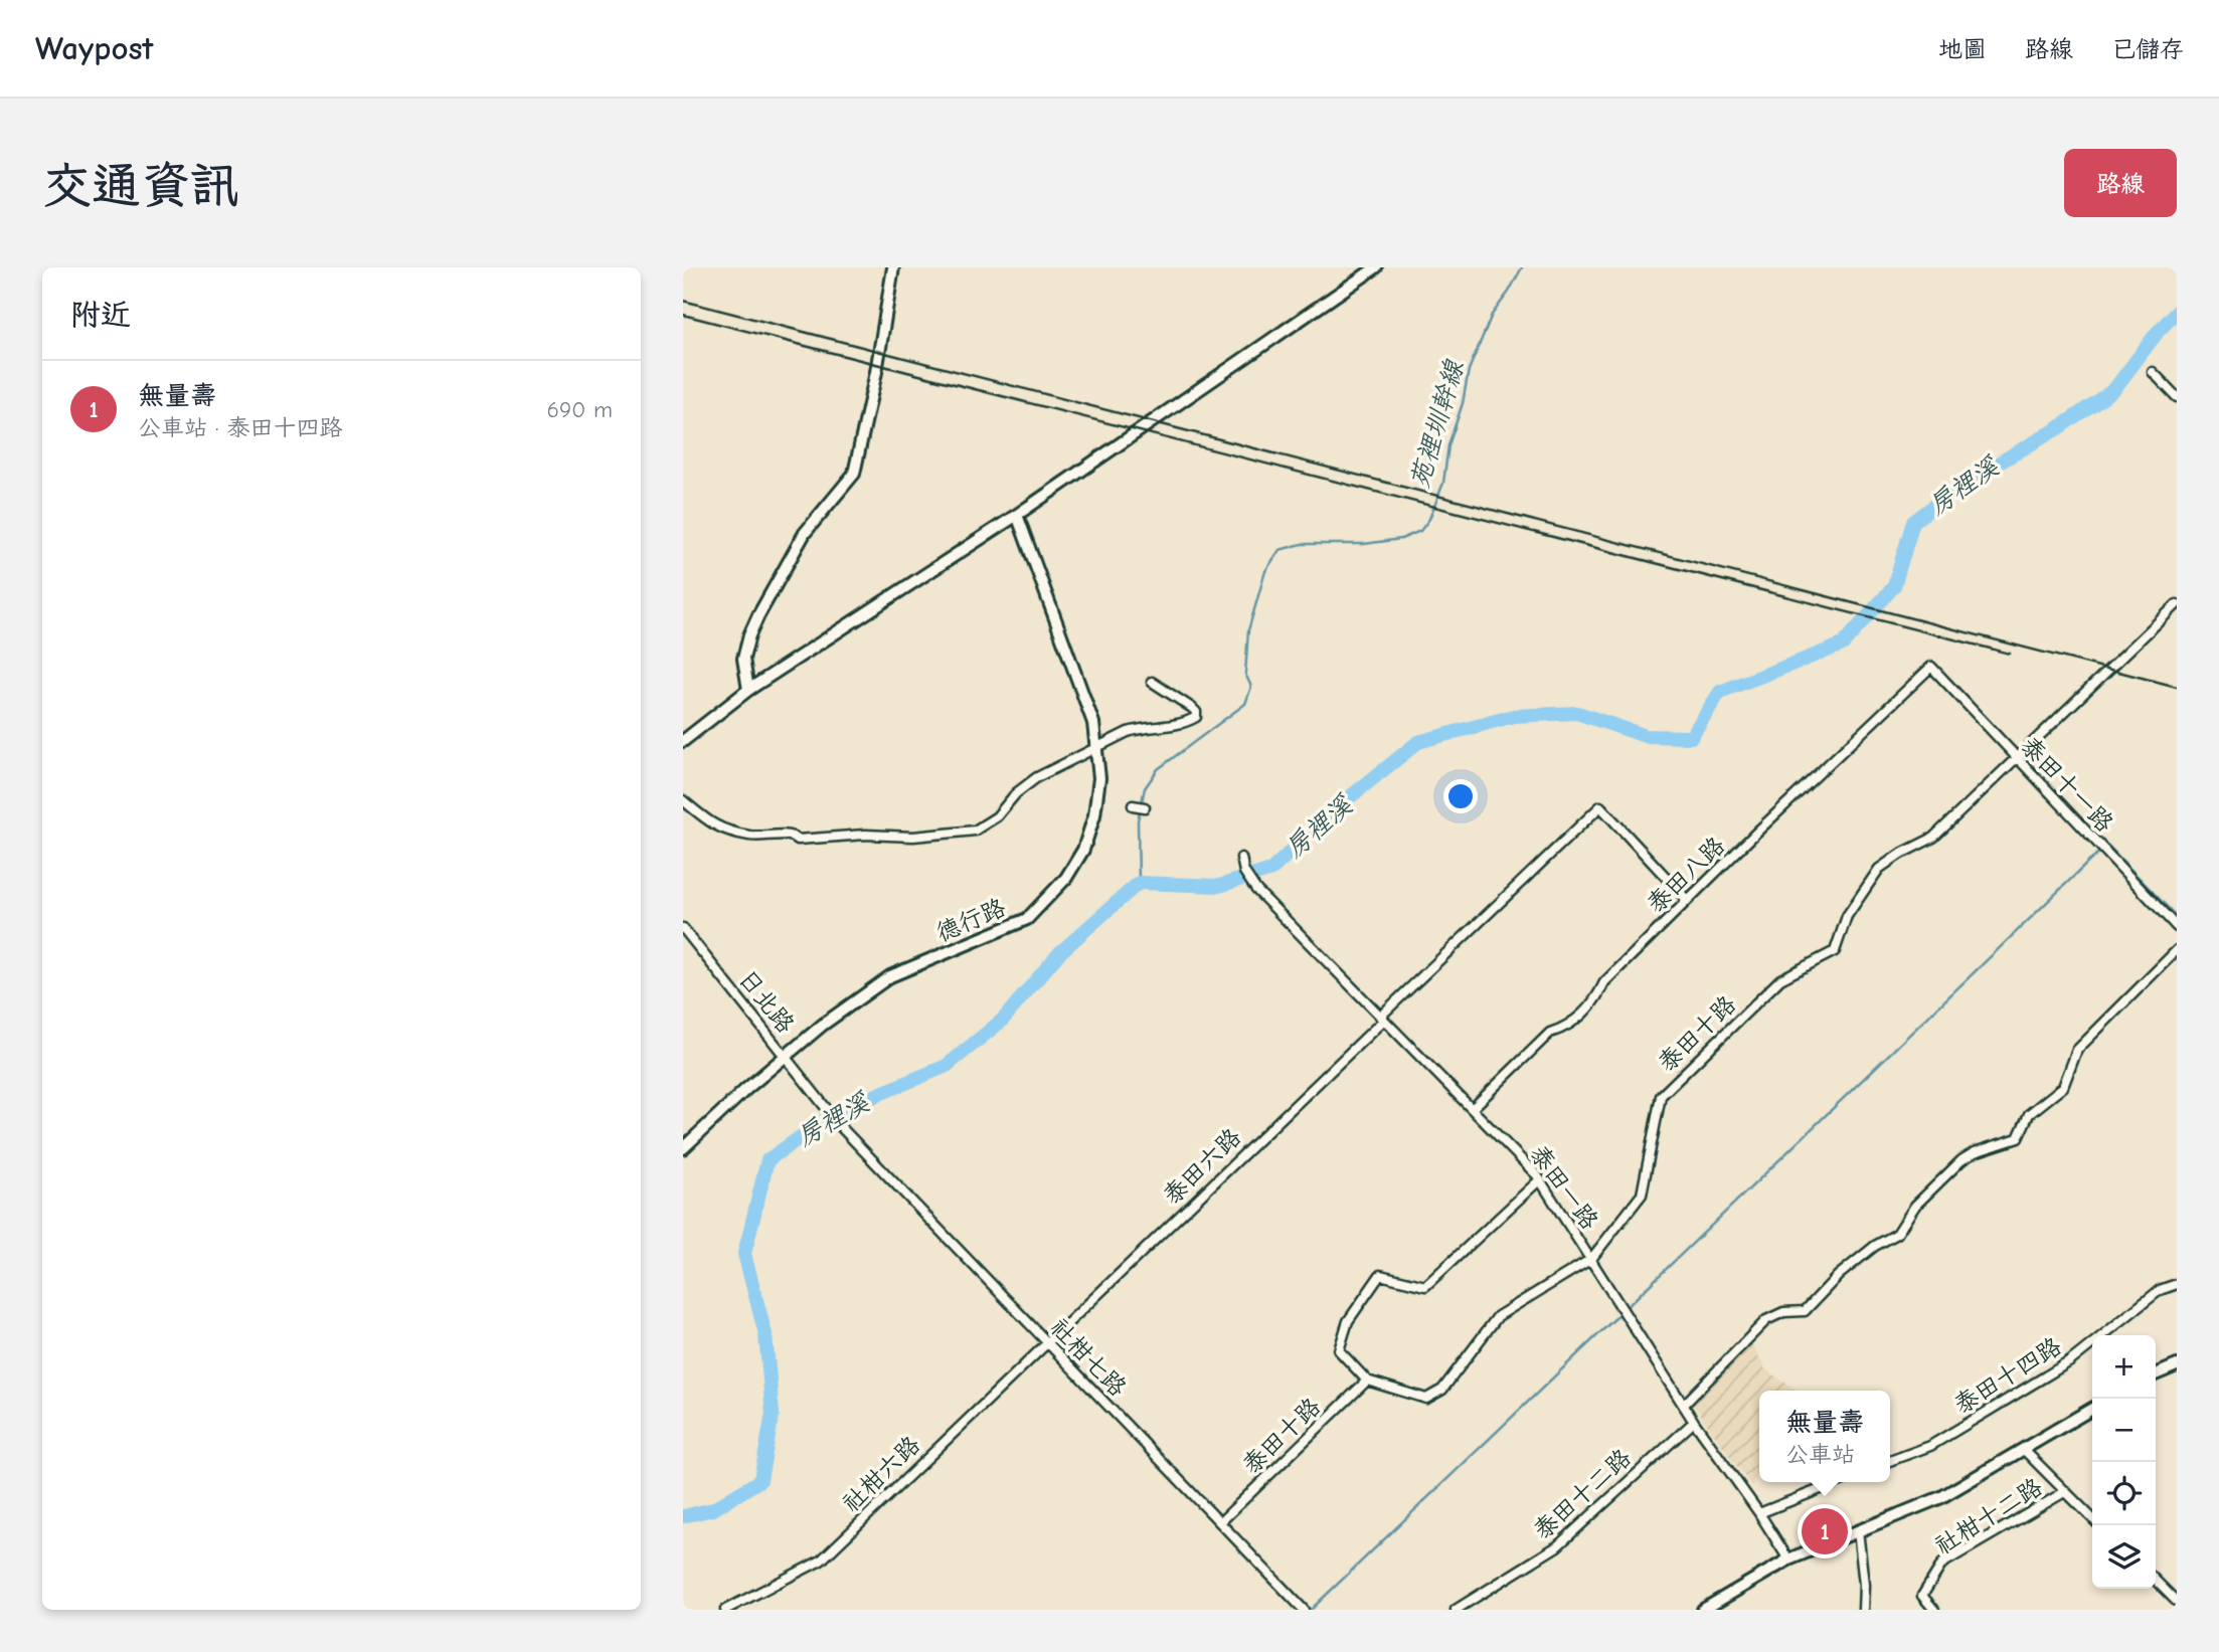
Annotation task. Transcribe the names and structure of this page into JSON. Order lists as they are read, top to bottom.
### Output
{
  "streets": {
    "street": [
      "泰田十一路",
      "泰田八路",
      "德行路",
      "日北路",
      "泰田十路",
      "泰田六路",
      "泰田一路",
      "社柑七路",
      "泰田十四路",
      "社柑六路",
      "泰田十二路",
      "社柑十二路"
    ]
  },
  "crossings": [
    ["泰田十一路", "泰田八路"],
    ["泰田十一路", "泰田十路"],
    ["泰田八路", "泰田六路"],
    ["泰田八路", "泰田一路"],
    ["德行路", "日北路"],
    ["日北路", "社柑七路"],
    ["泰田十路", "泰田一路"],
    ["泰田十路", "社柑七路"],
    ["泰田六路", "泰田一路"],
    ["泰田六路", "社柑七路"],
    ["泰田六路", "社柑六路"],
    ["泰田一路", "泰田十二路"],
    ["社柑七路", "社柑六路"]
  ],
  "water": ["苑裡圳幹線", "房裡溪"],
  "page": {
    "header": "Waypost",
    "nav": ["地圖", "路線", "已儲存"],
    "buttons": "路線",
    "title": "交通資訊",
    "heading": "附近",
    "list": [
      {
        "mark": "1",
        "name": "無量壽",
        "note": "公車站 · 泰田十四路",
        "value": "690 m"
      }
    ],
    "map_buttons": ["+", "−"],
    "popup": ["無量壽", "公車站"],
    "pins": "1"
  }
}
